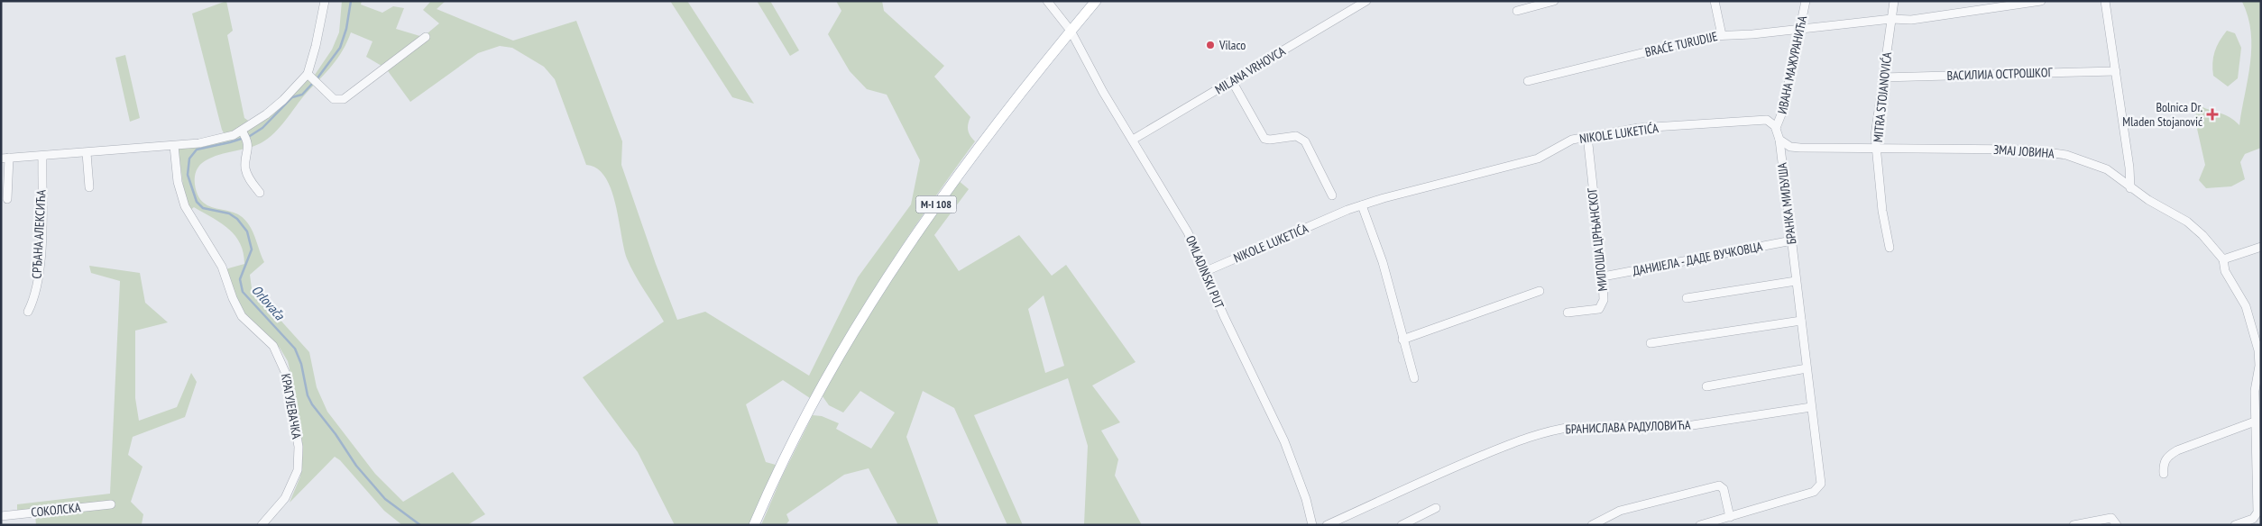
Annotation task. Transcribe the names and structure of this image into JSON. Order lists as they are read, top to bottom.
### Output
{
  "streets": {
    "main road": ["M-I 108"],
    "street": [
      "BRAĆE TURUDIJE",
      "ИВАНА МАЖУРАНИЋА",
      "MILANA VRHOVCA",
      "ВАСИЛИЈА ОСТРОШКОГ",
      "MITRA STOJANOVIĆA",
      "NIKOLE LUKETIĆA",
      "ЗМАЈ ЈОВИНА",
      "БРАНКА МИЉУША",
      "СРЂАНА АЛЕКСИЋА",
      "МИЛОША ЦРЊАНСКОГ",
      "ДАНИЈЕЛА - ДАДЕ ВУЧКОВЦА",
      "OMLADINSKI PUT",
      "КРАГУЈЕВАЧКА",
      "БРАНИСЛАВА РАДУЛОВИЋА",
      "СОКОЛСКА"
    ]
  },
  "crossings": [
    ["BRAĆE TURUDIJE", "ИВАНА МАЖУРАНИЋА"],
    ["BRAĆE TURUDIJE", "MITRA STOJANOVIĆA"],
    ["ИВАНА МАЖУРАНИЋА", "NIKOLE LUKETIĆA"],
    ["ИВАНА МАЖУРАНИЋА", "БРАНКА МИЉУША"],
    ["MILANA VRHOVCA", "OMLADINSKI PUT"],
    ["ВАСИЛИЈА ОСТРОШКОГ", "MITRA STOJANOVIĆA"],
    ["MITRA STOJANOVIĆA", "ЗМАЈ ЈОВИНА"],
    ["NIKOLE LUKETIĆA", "БРАНКА МИЉУША"],
    ["NIKOLE LUKETIĆA", "МИЛОША ЦРЊАНСКОГ"],
    ["NIKOLE LUKETIĆA", "OMLADINSKI PUT"],
    ["ЗМАЈ ЈОВИНА", "БРАНКА МИЉУША"],
    ["БРАНКА МИЉУША", "ДАНИЈЕЛА - ДАДЕ ВУЧКОВЦА"],
    ["БРАНКА МИЉУША", "БРАНИСЛАВА РАДУЛОВИЋА"],
    ["M-I 108", "OMLADINSKI PUT"],
    ["МИЛОША ЦРЊАНСКОГ", "ДАНИЈЕЛА - ДАДЕ ВУЧКОВЦА"]
  ],
  "water": ["Orlovača"],
  "places": {
    "other": ["Vilaco"],
    "health": ["Bolnica Dr. Mladen Stojanović"]
  }
}
